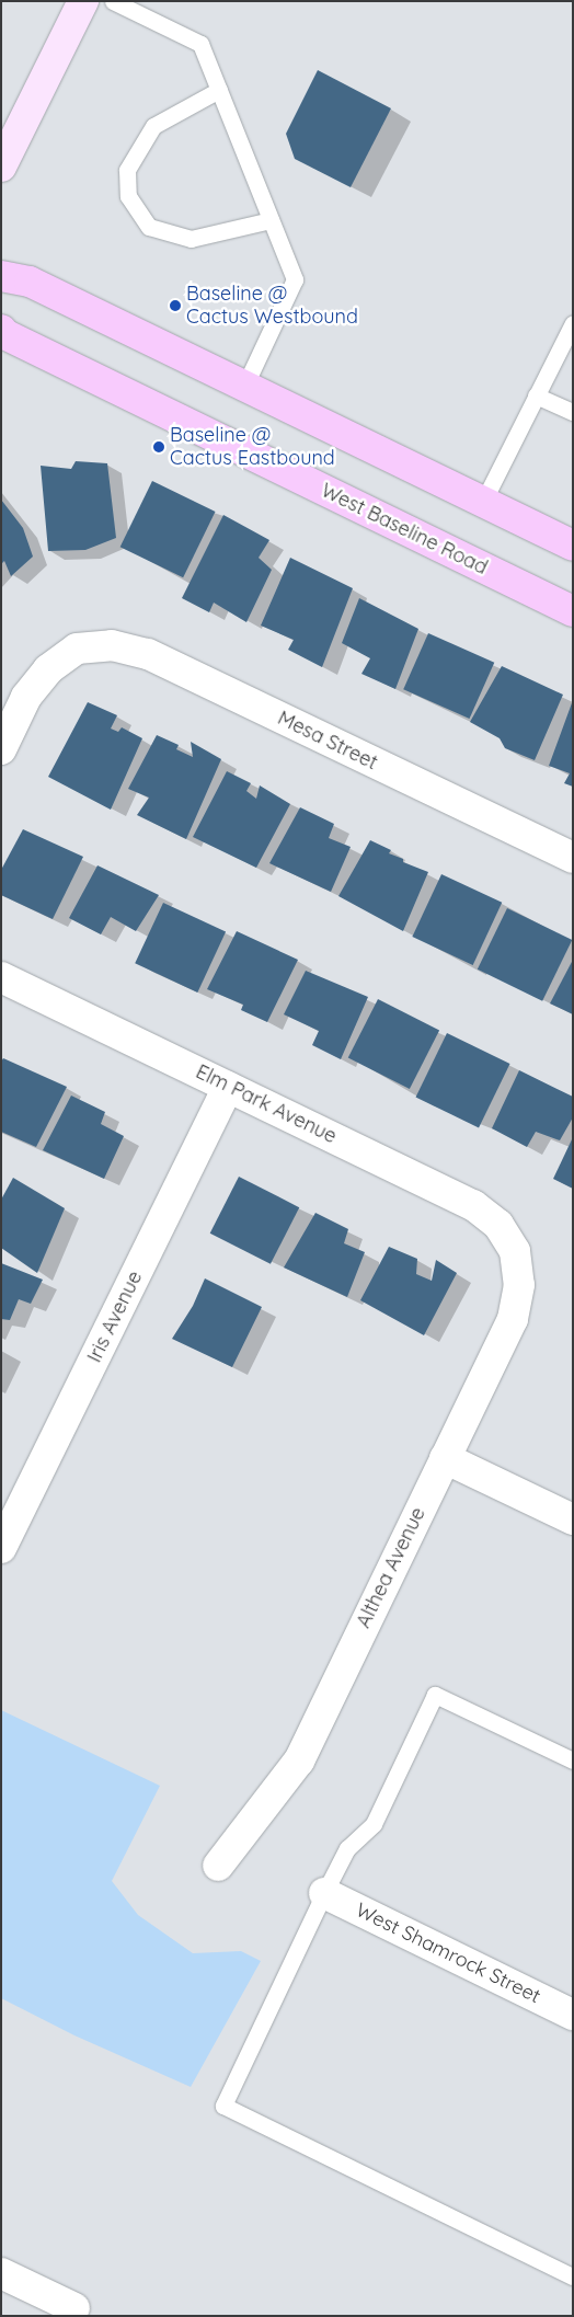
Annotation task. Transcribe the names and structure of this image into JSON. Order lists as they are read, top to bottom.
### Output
{
  "streets": {
    "main road": ["West Baseline Road"],
    "street": [
      "Mesa Street",
      "Elm Park Avenue",
      "Iris Avenue",
      "Althea Avenue",
      "West Shamrock Street"
    ]
  },
  "crossings": [
    ["Elm Park Avenue", "Iris Avenue"],
    ["Elm Park Avenue", "Althea Avenue"]
  ],
  "places": ["Baseline @ Cactus Westbound", "Baseline @ Cactus Eastbound"]
}
